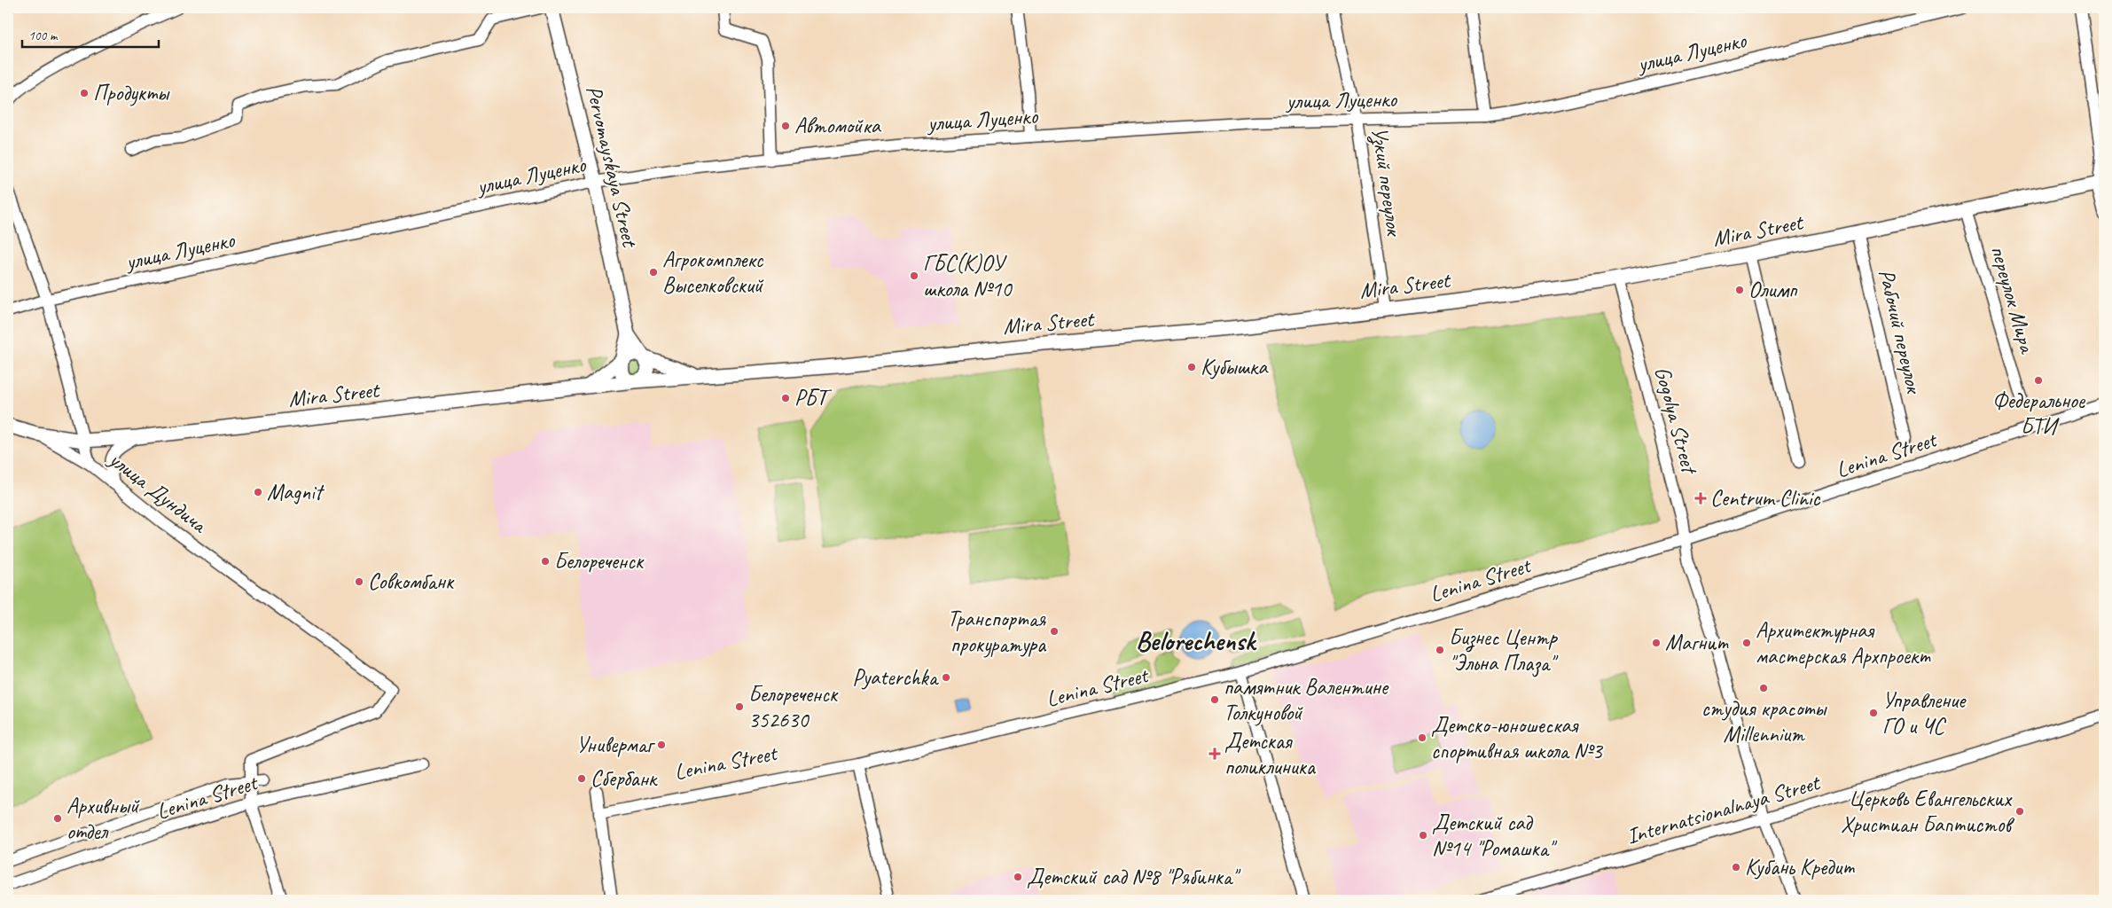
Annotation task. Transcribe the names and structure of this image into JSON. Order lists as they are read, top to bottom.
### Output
{
  "streets": {
    "main road": ["Pervomayskaya Street", "Mira Street"],
    "street": [
      "улица Луценко",
      "Узкий переулок",
      "переулок Мира",
      "Рабочий переулок",
      "Gogolya Street",
      "Lenina Street",
      "улица Дундича",
      "Internatsionalnaya Street"
    ]
  },
  "crossings": [
    ["улица Луценко", "Pervomayskaya Street"],
    ["улица Луценко", "Узкий переулок"],
    ["улица Луценко", "улица Дундича"],
    ["Pervomayskaya Street", "Mira Street"],
    ["Узкий переулок", "Mira Street"],
    ["Mira Street", "переулок Мира"],
    ["Mira Street", "Рабочий переулок"],
    ["Mira Street", "Gogolya Street"],
    ["Mira Street", "улица Дундича"],
    ["Gogolya Street", "Lenina Street"],
    ["Gogolya Street", "Internatsionalnaya Street"]
  ],
  "districts": ["Belorechensk"],
  "places": {
    "other": [
      "Продукты",
      "Автомойка",
      "Агрокомплекс Выселковский",
      "ГБС(К)ОУ школа №10",
      "Олимп",
      "Кубышка",
      "Федеральное БТИ",
      "РБТ",
      "Magnit",
      "Белореченск",
      "Совкомбанк",
      "Транспортая прокуратура",
      "Магнит",
      "Архитектурная мастерская Архпроект",
      "Бизнес Центр \"Эльна Плаза\"",
      "Pyaterchka",
      "студия красоты Millennium",
      "памятник Валентине Толкуновой",
      "Белореченск 352630",
      "Управление ГО и ЧС",
      "Детско-юношеская спортивная школа №3",
      "Универмаг",
      "Сбербанк",
      "Церковь Евангельских Христиан Баптистов",
      "Архивный отдел",
      "Детский сад №14 \"Ромашка\"",
      "Кубань Кредит",
      "Детский сад №8 \"Рябинка\""
    ],
    "health": ["Centrum Clinic", "Детская поликлиника"]
  },
  "scale_bar": "100 m"
}
